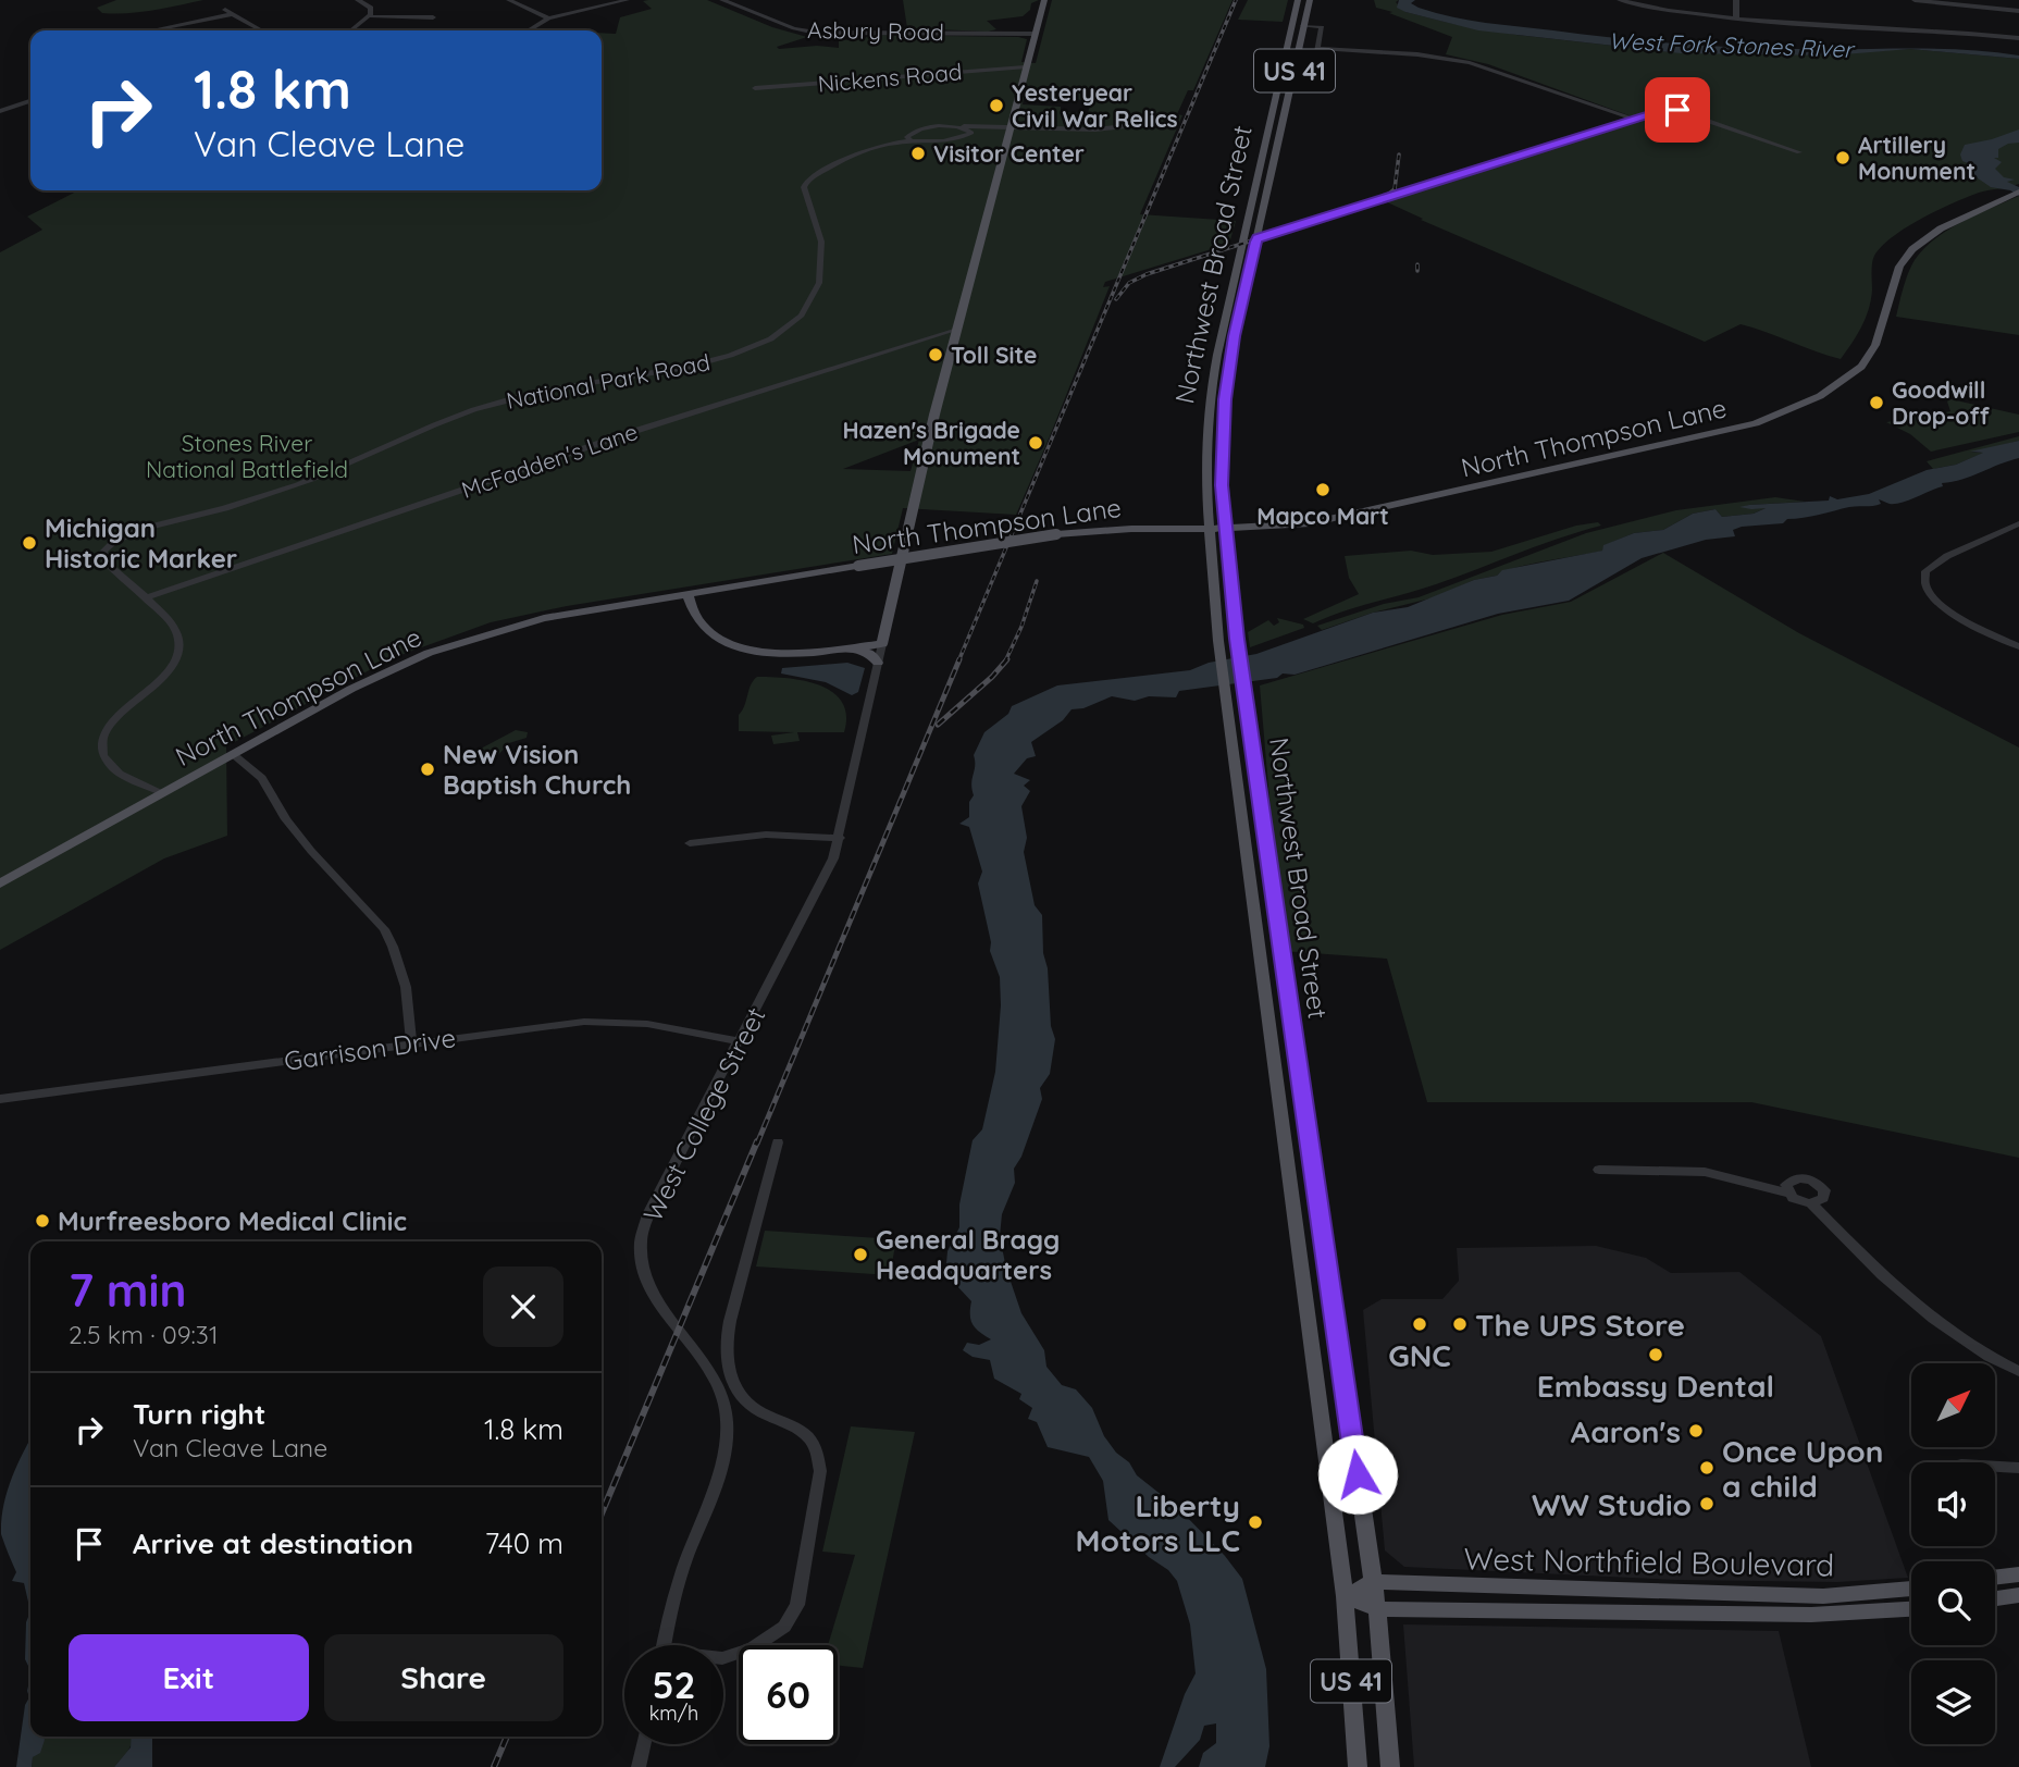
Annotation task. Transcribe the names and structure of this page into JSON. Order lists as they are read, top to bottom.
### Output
{
  "streets": {
    "main road": [
      "US 41",
      "Northwest Broad Street",
      "North Thompson Lane",
      "West Northfield Boulevard"
    ],
    "street": [
      "Asbury Road",
      "Nickens Road",
      "National Park Road",
      "McFadden's Lane",
      "Garrison Drive",
      "West College Street"
    ]
  },
  "crossings": [
    ["Northwest Broad Street", "North Thompson Lane"],
    ["Northwest Broad Street", "West Northfield Boulevard"],
    ["National Park Road", "North Thompson Lane"],
    ["National Park Road", "McFadden's Lane"],
    ["Garrison Drive", "West College Street"]
  ],
  "water": ["West Fork Stones River"],
  "parks": ["Stones River National Battlefield"],
  "places": [
    "Yesteryear Civil War Relics",
    "Visitor Center",
    "Artillery Monument",
    "Toll Site",
    "Goodwill Drop-off",
    "Hazen's Brigade Monument",
    "Mapco Mart",
    "Michigan Historic Marker",
    "New Vision Baptish Church",
    "Murfreesboro Medical Clinic",
    "General Bragg Headquarters",
    "GNC",
    "The UPS Store",
    "Embassy Dental",
    "Aaron's",
    "Once Upon a child",
    "WW Studio",
    "Liberty Motors LLC"
  ],
  "north": "top right",
  "page": {
    "turn": ["1.8 km", "Van Cleave Lane"],
    "heading": ["7 min", "2.5 km · 09:31"],
    "list": [
      {
        "name": "Turn right",
        "note": "Van Cleave Lane",
        "value": "1.8 km"
      },
      {
        "name": "Arrive at destination",
        "value": "740 m"
      }
    ],
    "buttons": ["Exit", "Share"],
    "speed": "52 km/h",
    "limit": "60"
  }
}
